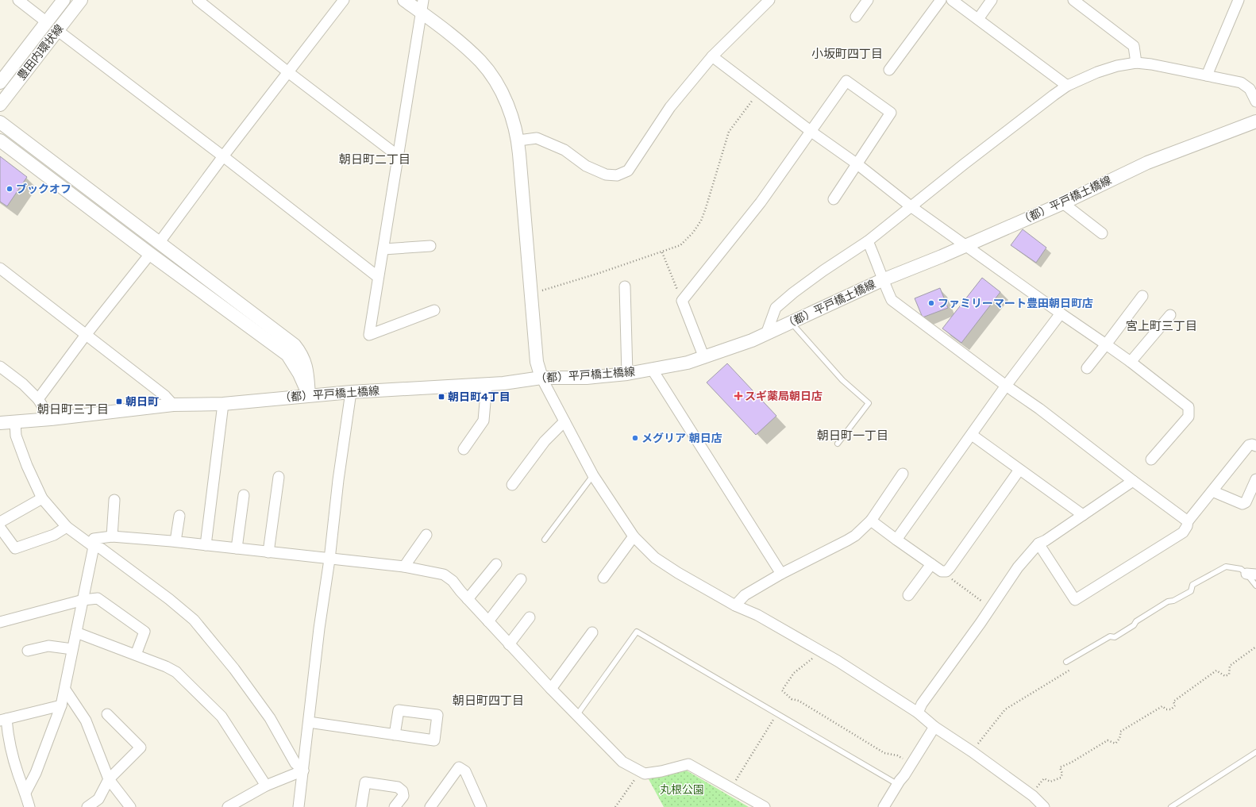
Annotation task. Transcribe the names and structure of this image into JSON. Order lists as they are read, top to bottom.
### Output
{
  "streets": {
    "street": ["豊田内環状線", "（都）平戸橋土橋線"]
  },
  "districts": [
    "小坂町四丁目",
    "朝日町二丁目",
    "宮上町三丁目",
    "朝日町三丁目",
    "朝日町一丁目",
    "朝日町四丁目"
  ],
  "parks": ["丸根公園"],
  "places": {
    "other": ["ブックオフ", "ファミリーマート豊田朝日町店", "メグリア 朝日店"],
    "health": ["スギ薬局朝日店"],
    "transit": ["朝日町4丁目", "朝日町"]
  }
}
